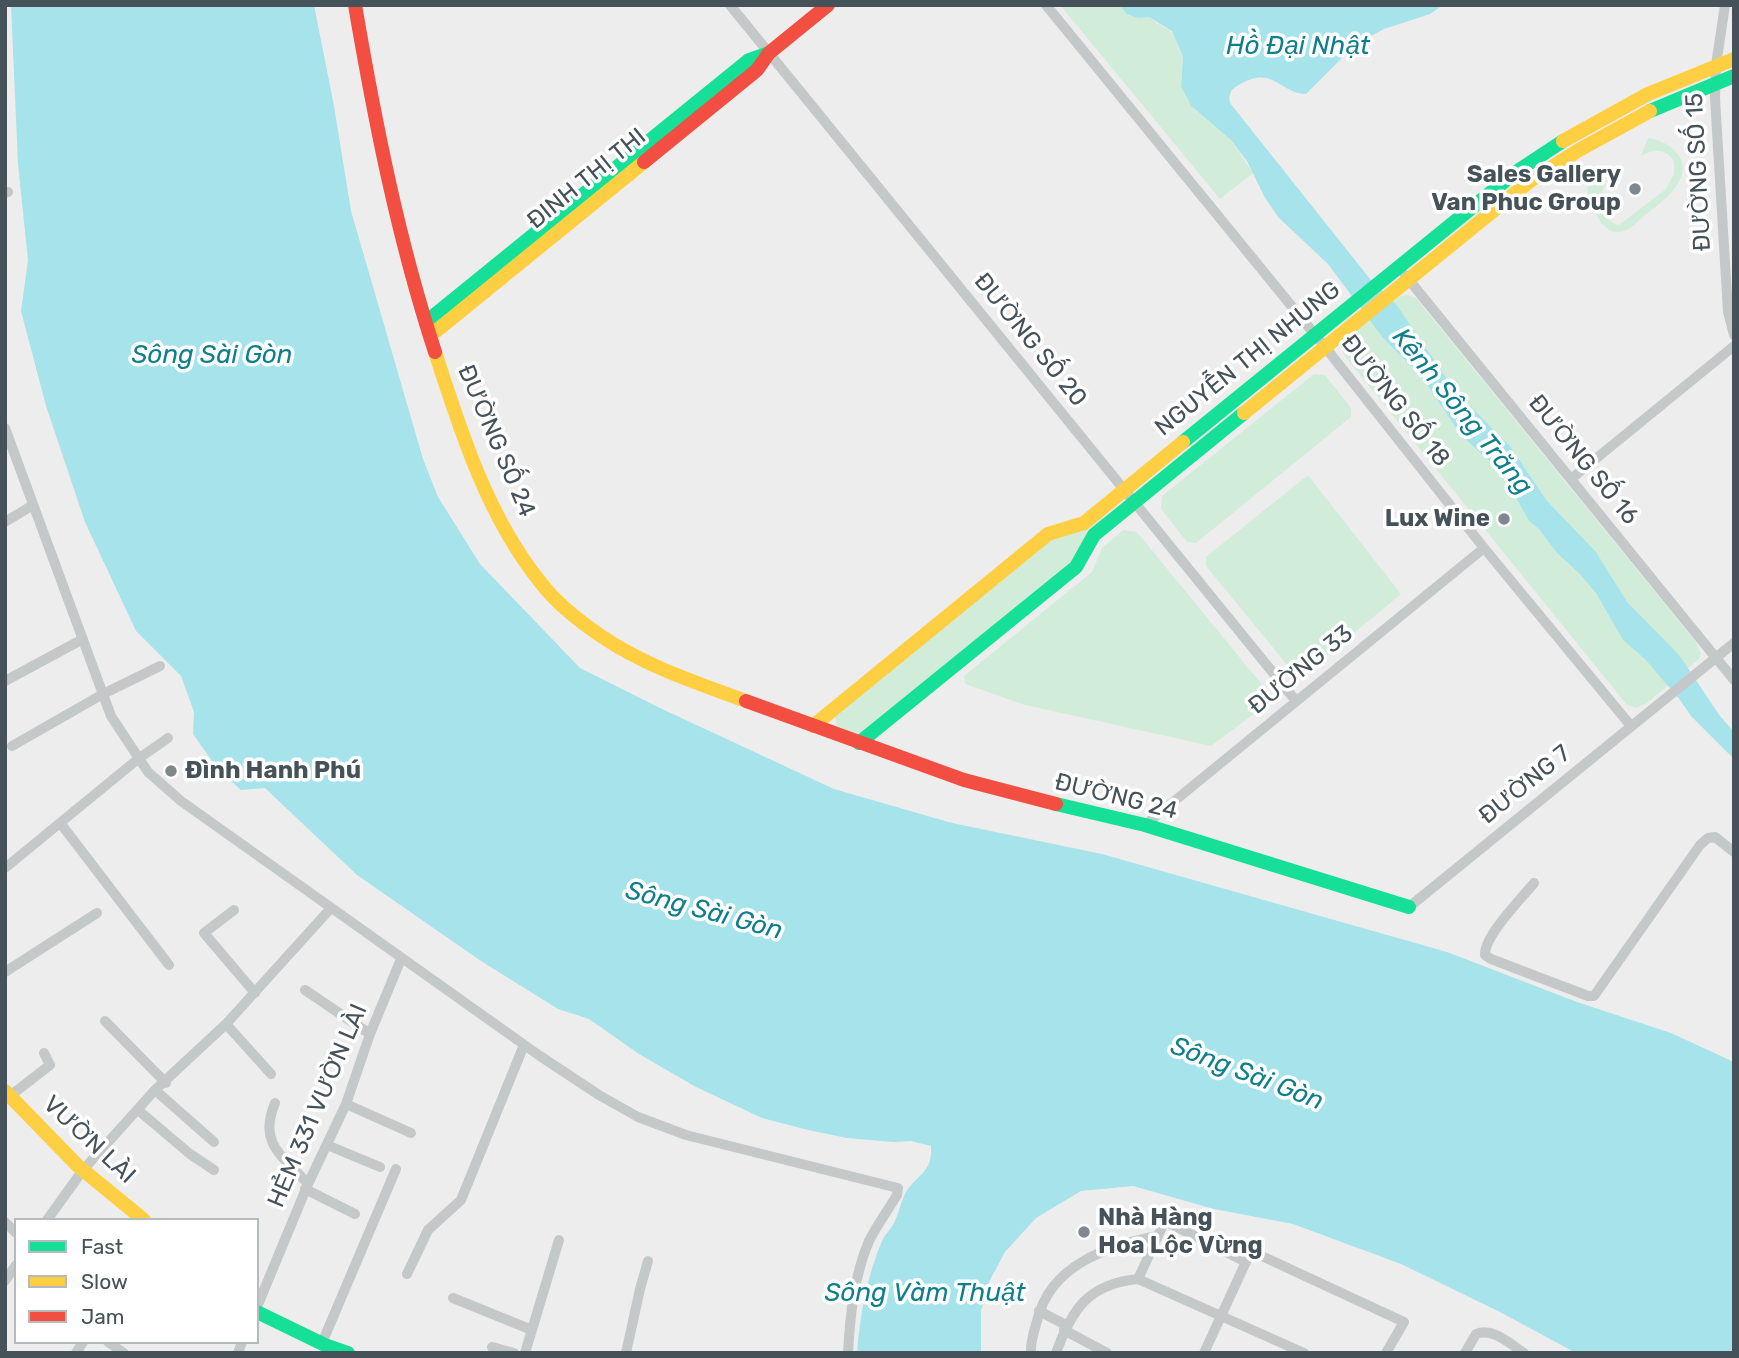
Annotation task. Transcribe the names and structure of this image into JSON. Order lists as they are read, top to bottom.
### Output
{
  "streets": {
    "street": [
      "ĐƯỜNG SỐ 15",
      "ĐINH THỊ THI",
      "ĐƯỜNG SỐ 20",
      "NGUYỄN THỊ NHUNG",
      "ĐƯỜNG SỐ 18",
      "ĐƯỜNG SỐ 24",
      "ĐƯỜNG SỐ 16",
      "ĐƯỜNG 33",
      "ĐƯỜNG 7",
      "ĐƯỜNG 24",
      "HẺM 331 VƯỜN LÀI",
      "VƯỜN LÀI"
    ]
  },
  "crossings": [
    ["ĐƯỜNG SỐ 15", "NGUYỄN THỊ NHUNG"],
    ["ĐINH THỊ THI", "ĐƯỜNG SỐ 20"],
    ["ĐINH THỊ THI", "ĐƯỜNG SỐ 24"],
    ["ĐƯỜNG SỐ 20", "NGUYỄN THỊ NHUNG"],
    ["ĐƯỜNG SỐ 20", "ĐƯỜNG 33"],
    ["NGUYỄN THỊ NHUNG", "ĐƯỜNG SỐ 18"],
    ["NGUYỄN THỊ NHUNG", "ĐƯỜNG SỐ 24"],
    ["NGUYỄN THỊ NHUNG", "ĐƯỜNG SỐ 16"],
    ["NGUYỄN THỊ NHUNG", "ĐƯỜNG 24"],
    ["ĐƯỜNG SỐ 18", "ĐƯỜNG 33"],
    ["ĐƯỜNG SỐ 18", "ĐƯỜNG 7"],
    ["ĐƯỜNG SỐ 24", "ĐƯỜNG 24"],
    ["ĐƯỜNG SỐ 16", "ĐƯỜNG 7"],
    ["ĐƯỜNG 33", "ĐƯỜNG 24"],
    ["ĐƯỜNG 7", "ĐƯỜNG 24"]
  ],
  "water": [
    "Hồ Đại Nhật",
    "Sông Sài Gòn",
    "Kênh Sông Trăng",
    "Sông Vàm Thuật"
  ],
  "places": [
    "Sales Gallery Van Phuc Group",
    "Lux Wine",
    "Đình Hanh Phú",
    "Nhà Hàng Hoa Lộc Vừng"
  ],
  "legend": ["Fast", "Slow", "Jam"]
}
